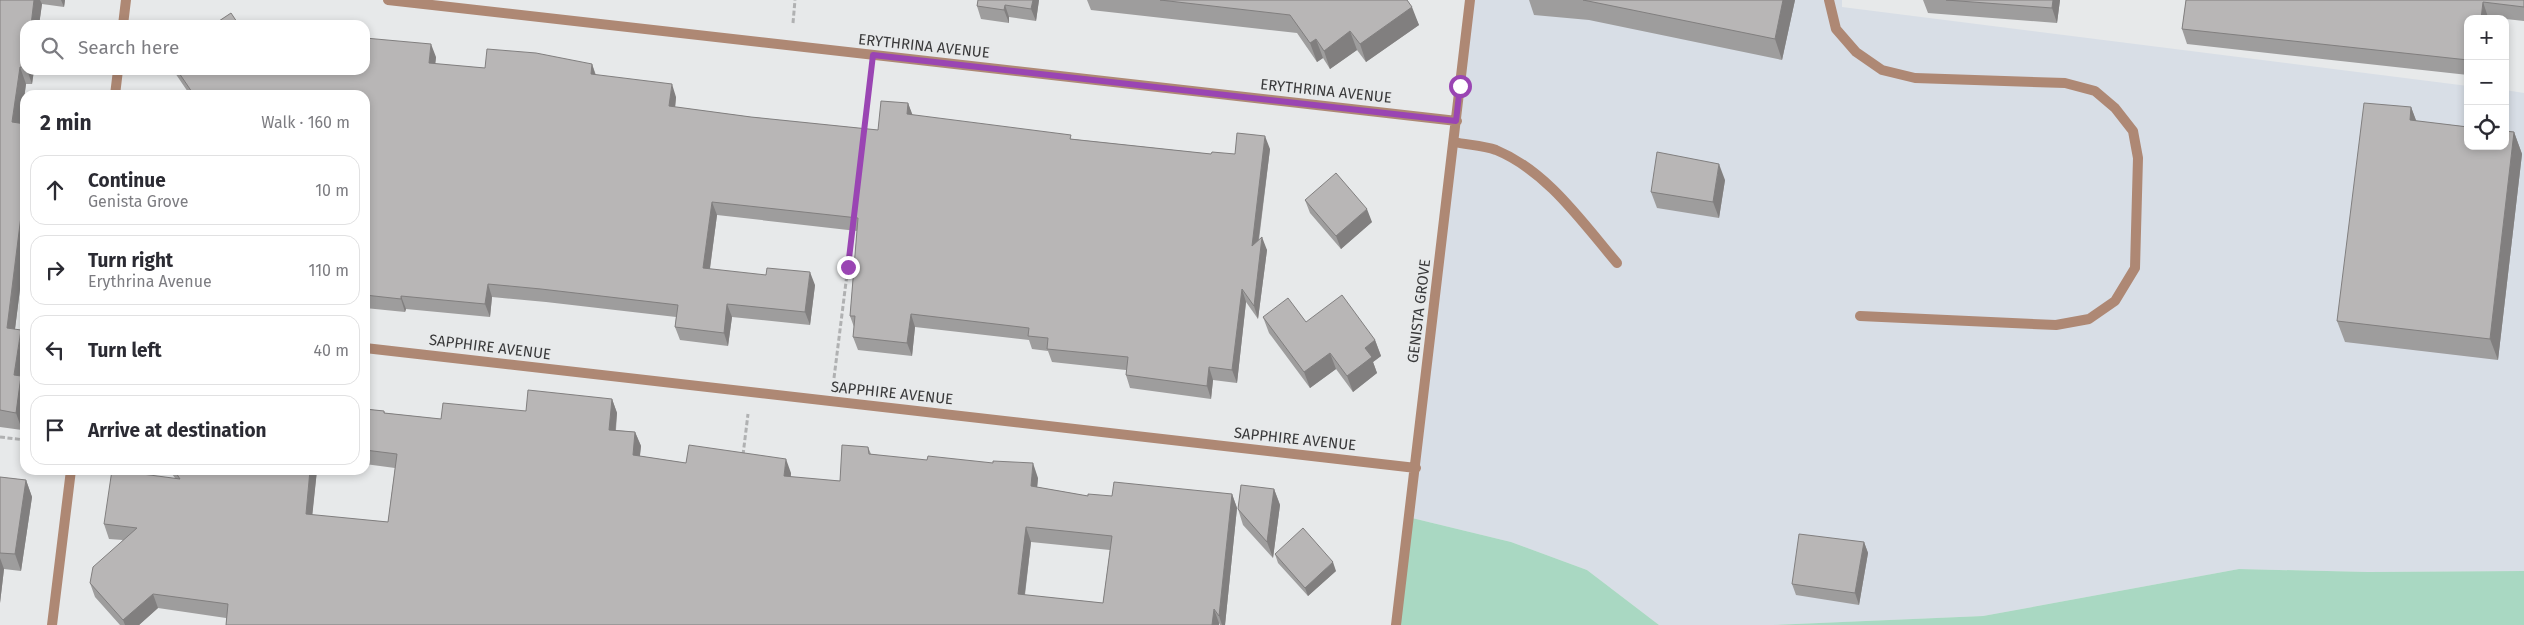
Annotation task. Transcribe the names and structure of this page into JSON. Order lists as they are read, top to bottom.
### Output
{
  "streets": {
    "street": ["ERYTHRINA AVENUE", "GENISTA GROVE", "SAPPHIRE AVENUE"]
  },
  "crossings": [
    ["ERYTHRINA AVENUE", "GENISTA GROVE"],
    ["GENISTA GROVE", "SAPPHIRE AVENUE"]
  ],
  "page": {
    "map_buttons": ["+", "−"],
    "search": "Search here",
    "heading": ["2 min", "Walk · 160 m"],
    "list": [
      ["Continue", "Genista Grove", "10 m"],
      ["Turn right", "Erythrina Avenue", "110 m"],
      ["Turn left", "40 m"],
      "Arrive at destination"
    ]
  }
}
